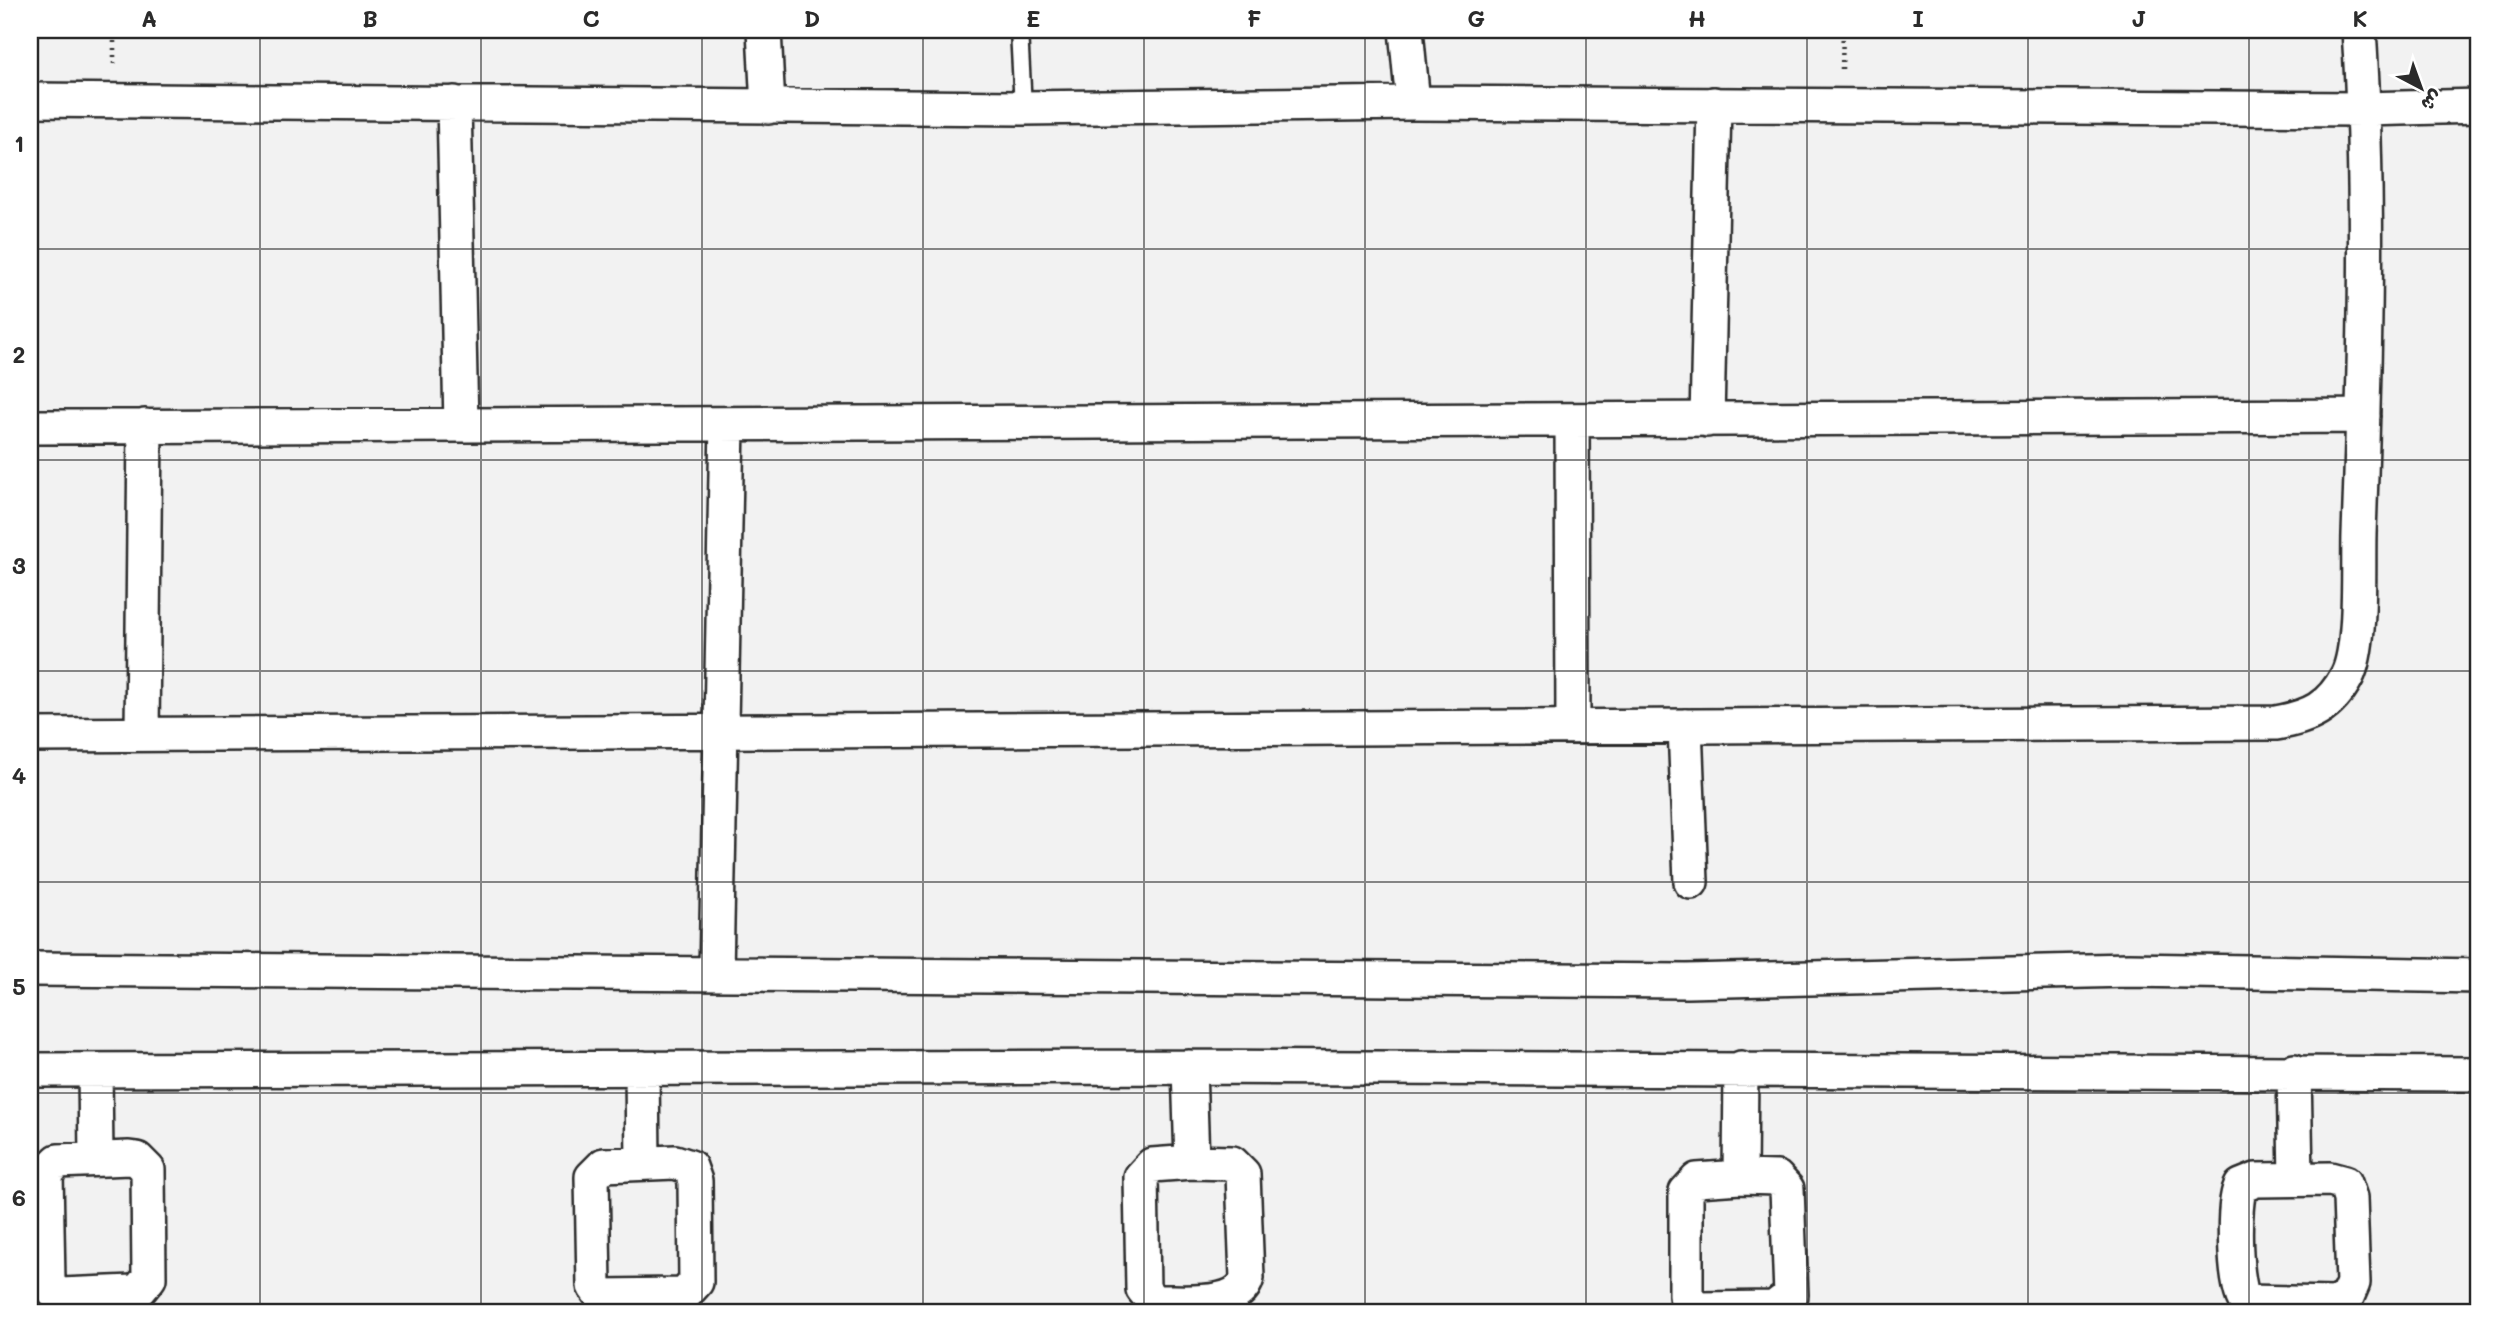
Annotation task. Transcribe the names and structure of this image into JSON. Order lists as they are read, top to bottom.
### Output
{
  "north": "bottom right",
  "grid": {
    "columns": [
      "A",
      "B",
      "C",
      "D",
      "E",
      "F",
      "G",
      "H",
      "I",
      "J",
      "K"
    ],
    "rows": [
      "1",
      "2",
      "3",
      "4",
      "5",
      "6"
    ]
  }
}
